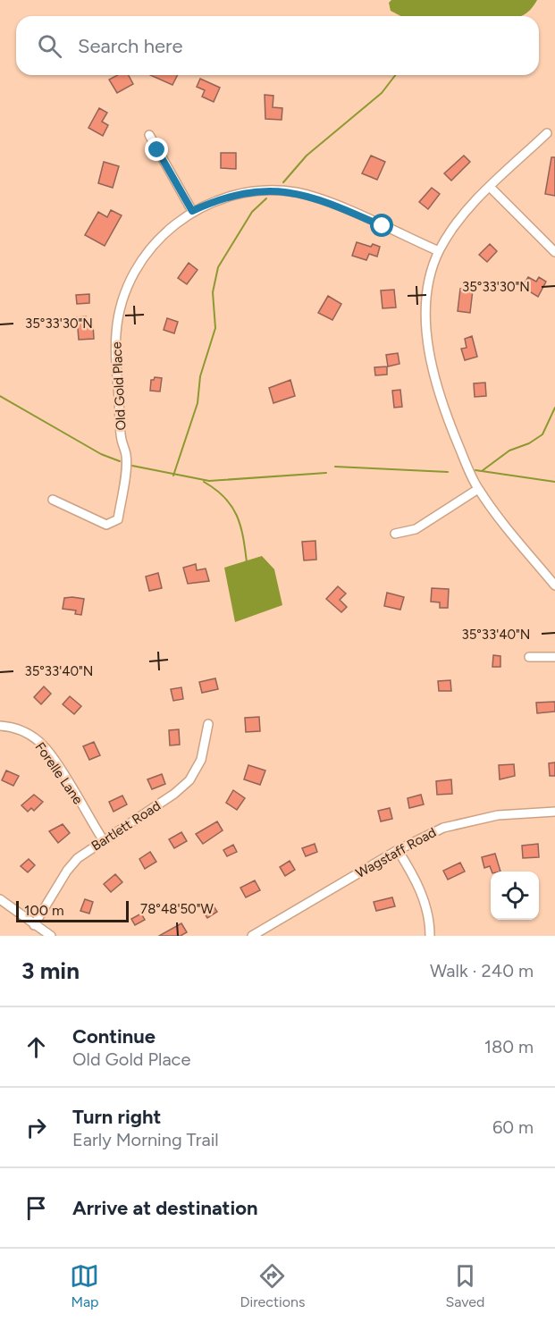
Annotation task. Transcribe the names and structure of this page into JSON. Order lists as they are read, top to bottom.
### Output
{
  "streets": {
    "street": [
      "Old Gold Place",
      "Forelle Lane",
      "Bartlett Road",
      "Wagstaff Road"
    ]
  },
  "crossings": [
    ["Forelle Lane", "Bartlett Road"]
  ],
  "scale_bar": "100 m",
  "page": {
    "search": "Search here",
    "scale": "100 m",
    "heading": ["3 min", "Walk · 240 m"],
    "list": [
      ["Continue", "Old Gold Place", "180 m"],
      ["Turn right", "Early Morning Trail", "60 m"],
      "Arrive at destination"
    ],
    "nav": ["Map", "Directions", "Saved"]
  },
  "coordinates": ["35°33'30\"N", "35°33'40\"N", "78°48'50\"W"]
}
